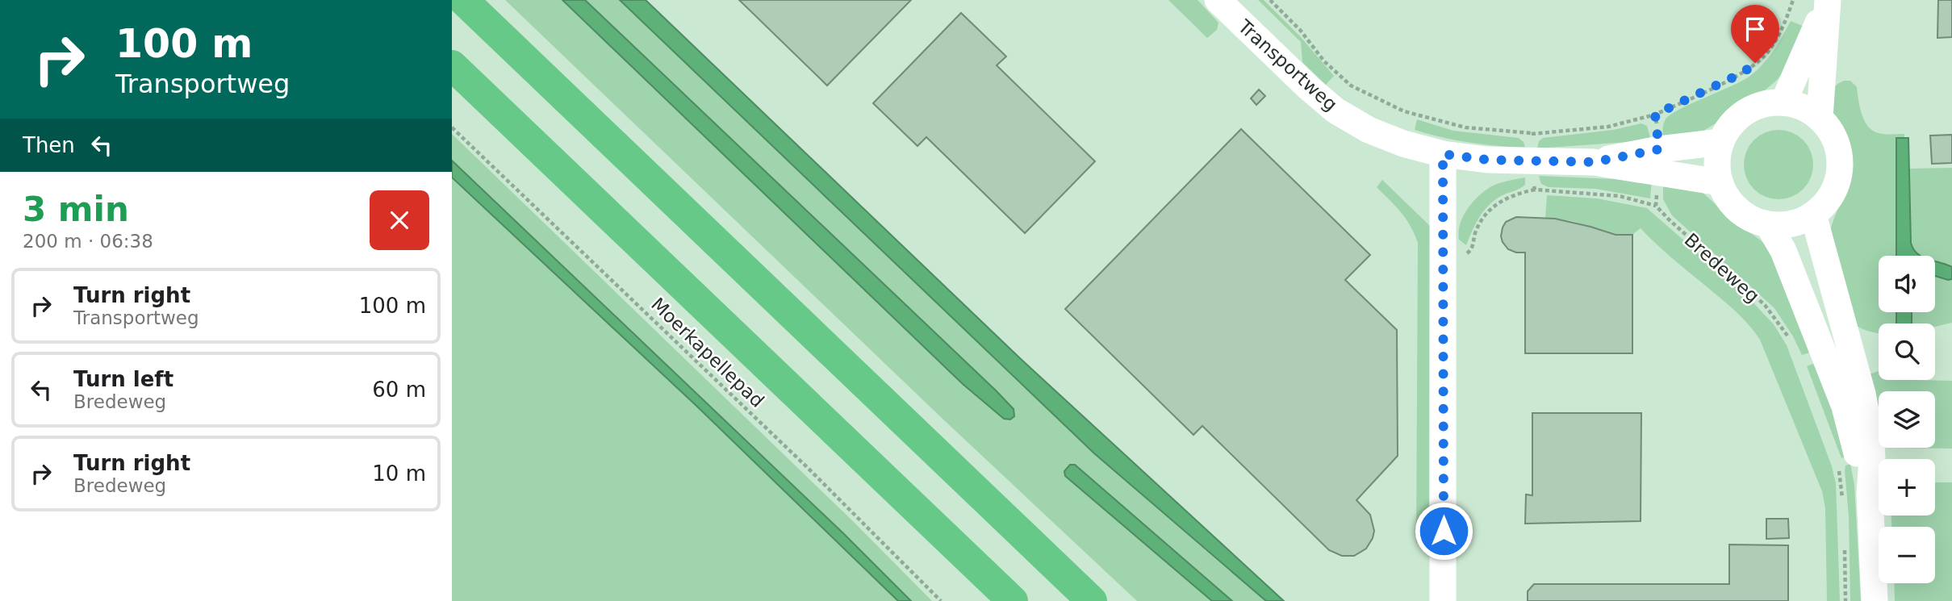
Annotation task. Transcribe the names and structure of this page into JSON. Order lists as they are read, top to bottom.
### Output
{
  "streets": {
    "street": ["Transportweg"],
    "path": ["Bredeweg", "Moerkapellepad"]
  },
  "crossings": [
    ["Transportweg", "Bredeweg"]
  ],
  "page": {
    "turn": ["100 m", "Transportweg"],
    "then": "Then",
    "heading": ["3 min", "200 m · 06:38"],
    "map_buttons": ["+", "−"],
    "list": [
      {
        "name": "Turn right",
        "note": "Transportweg",
        "value": "100 m"
      },
      {
        "name": "Turn left",
        "note": "Bredeweg",
        "value": "60 m"
      },
      {
        "name": "Turn right",
        "note": "Bredeweg",
        "value": "10 m"
      }
    ]
  }
}
